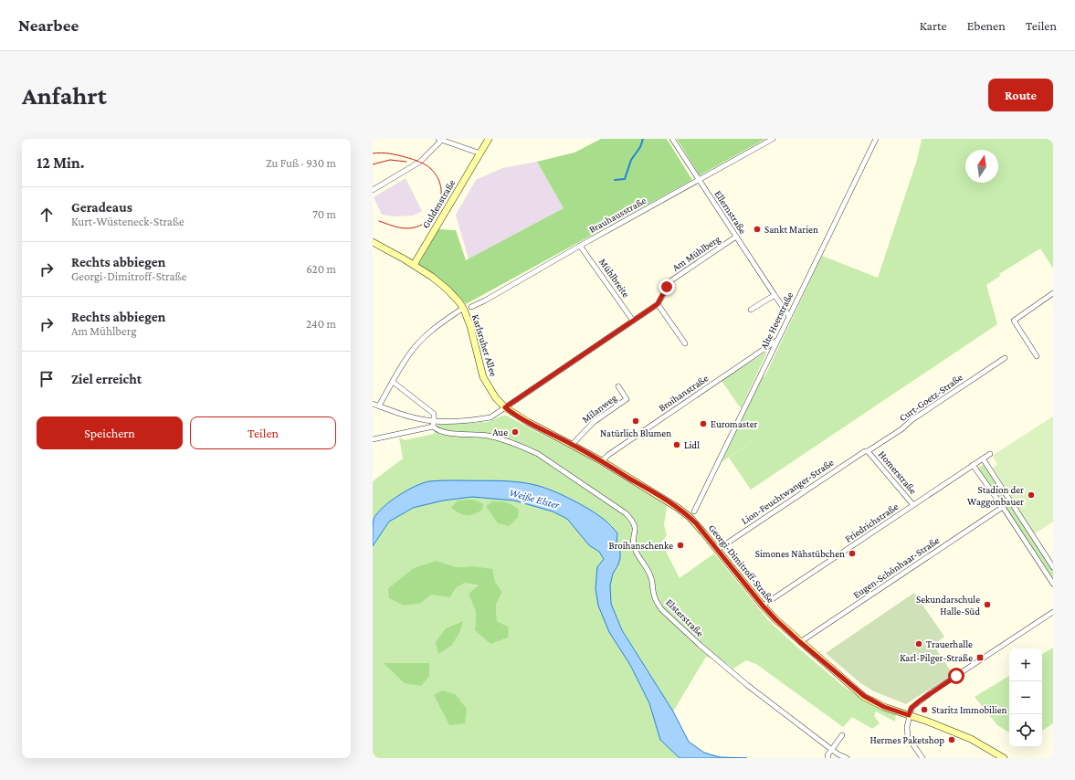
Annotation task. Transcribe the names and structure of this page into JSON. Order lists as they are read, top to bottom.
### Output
{
  "streets": {
    "street": [
      "Guldenstraße",
      "Ellernstraße",
      "Brauhausstraße",
      "Am Mühlberg",
      "Mühlbreite",
      "Alte Heerstraße",
      "Karlsruher Allee",
      "Broihanstraße",
      "Curt-Goetz-Straße",
      "Milanweg",
      "Homerstraße",
      "Lion-Feuchtwanger-Straße",
      "Friedrichstraße",
      "Georgi-Dimitroff-Straße",
      "Eugen-Schönhaar-Straße",
      "Elsterstraße"
    ]
  },
  "crossings": [
    ["Guldenstraße", "Karlsruher Allee"],
    ["Ellernstraße", "Brauhausstraße"],
    ["Ellernstraße", "Am Mühlberg"],
    ["Ellernstraße", "Alte Heerstraße"],
    ["Brauhausstraße", "Mühlbreite"],
    ["Am Mühlberg", "Mühlbreite"],
    ["Am Mühlberg", "Karlsruher Allee"],
    ["Am Mühlberg", "Georgi-Dimitroff-Straße"],
    ["Alte Heerstraße", "Broihanstraße"],
    ["Karlsruher Allee", "Georgi-Dimitroff-Straße"],
    ["Broihanstraße", "Georgi-Dimitroff-Straße"],
    ["Curt-Goetz-Straße", "Homerstraße"],
    ["Curt-Goetz-Straße", "Lion-Feuchtwanger-Straße"],
    ["Milanweg", "Georgi-Dimitroff-Straße"],
    ["Homerstraße", "Lion-Feuchtwanger-Straße"],
    ["Homerstraße", "Friedrichstraße"],
    ["Lion-Feuchtwanger-Straße", "Georgi-Dimitroff-Straße"],
    ["Friedrichstraße", "Georgi-Dimitroff-Straße"],
    ["Georgi-Dimitroff-Straße", "Eugen-Schönhaar-Straße"]
  ],
  "water": ["Weiße Elster"],
  "places": {
    "other": [
      "Sankt Marien",
      "Natürlich Blumen",
      "Euromaster",
      "Aue",
      "Lidl",
      "Stadion der Waggonbauer",
      "Broihanschenke",
      "Simones Nähstübchen",
      "Sekundarschule Halle-Süd",
      "Trauerhalle",
      "Staritz Immobilien",
      "Hermes Paketshop"
    ],
    "transit": ["Karl-Pilger-Straße"]
  },
  "north": "top",
  "page": {
    "header": "Nearbee",
    "nav": ["Karte", "Ebenen", "Teilen"],
    "buttons": [
      "Route",
      ["Speichern", "Teilen"]
    ],
    "title": "Anfahrt",
    "heading": ["12 Min.", "Zu Fuß · 930 m"],
    "list": [
      ["Geradeaus", "Kurt-Wüsteneck-Straße", "70 m"],
      ["Rechts abbiegen", "Georgi-Dimitroff-Straße", "620 m"],
      ["Rechts abbiegen", "Am Mühlberg", "240 m"],
      "Ziel erreicht"
    ],
    "map_buttons": ["+", "−"]
  }
}
